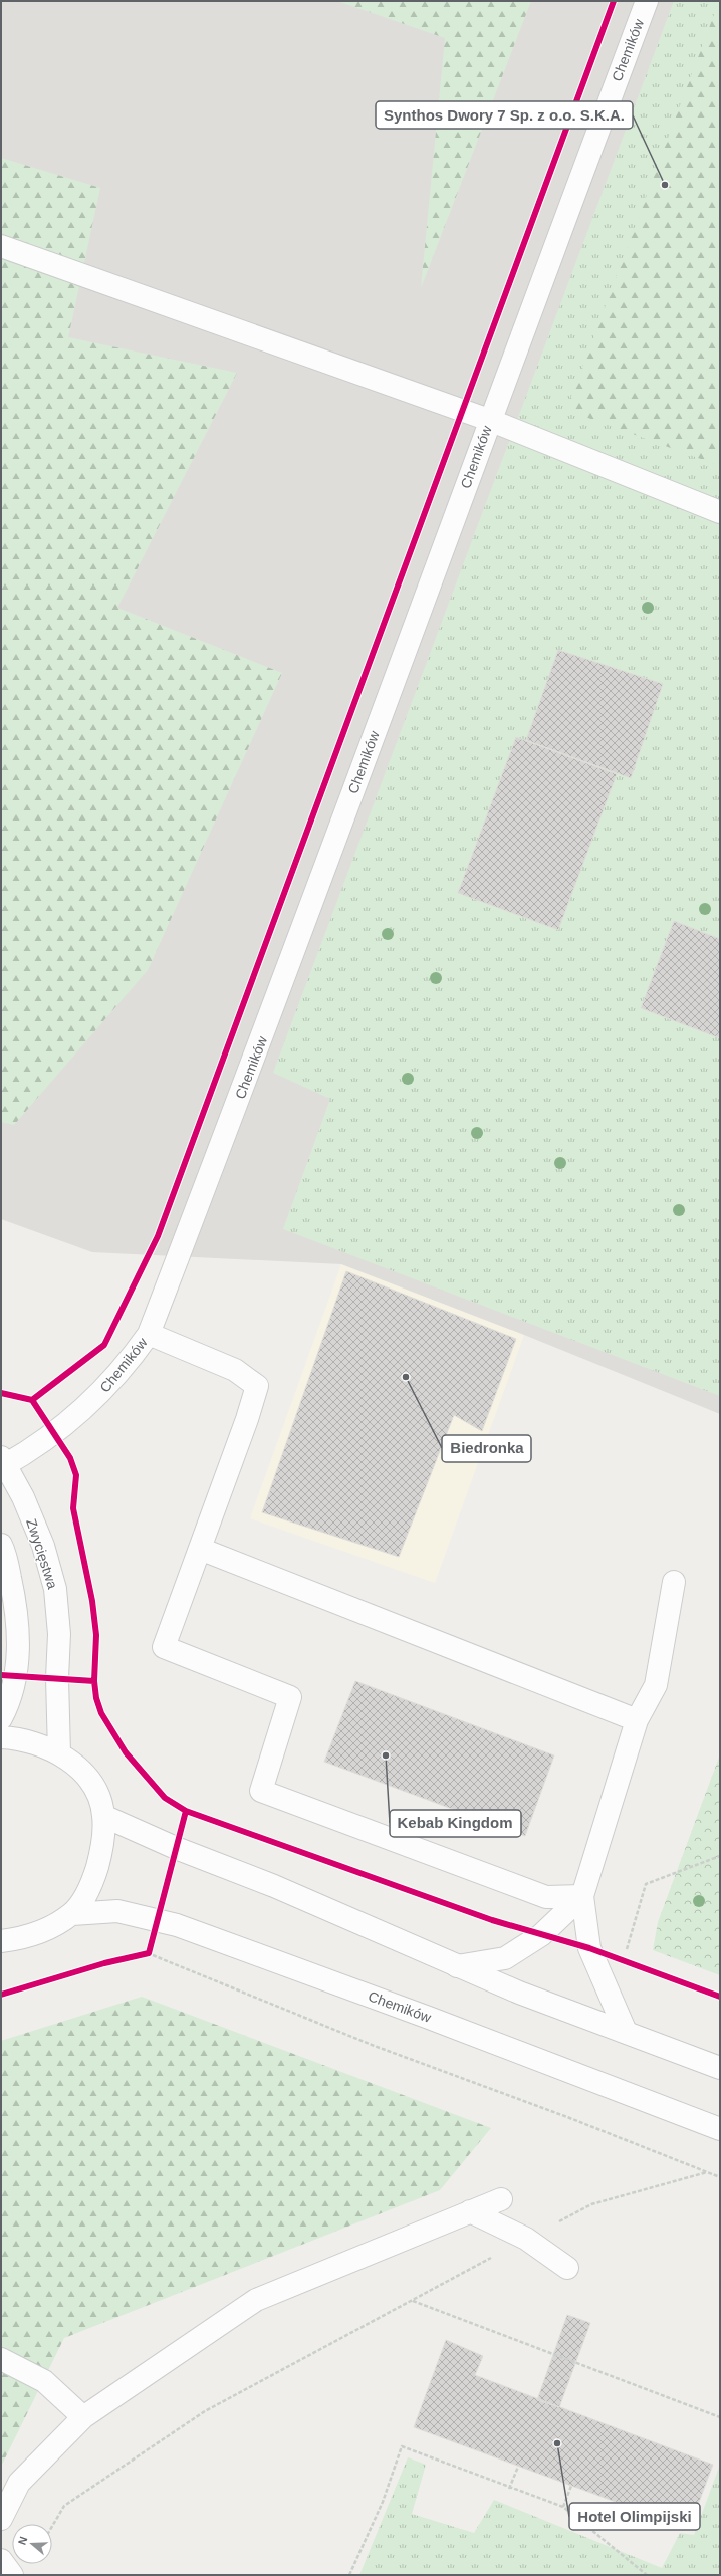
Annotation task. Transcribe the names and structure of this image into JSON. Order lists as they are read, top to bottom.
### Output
{
  "streets": {
    "main road": ["Chemików", "Zwycięstwa"]
  },
  "crossings": [
    ["Chemików", "Zwycięstwa"]
  ],
  "places": [
    "Synthos Dwory 7 Sp. z o.o. S.K.A.",
    "Biedronka",
    "Kebab Kingdom",
    "Hotel Olimpijski"
  ],
  "north": "left"
}
